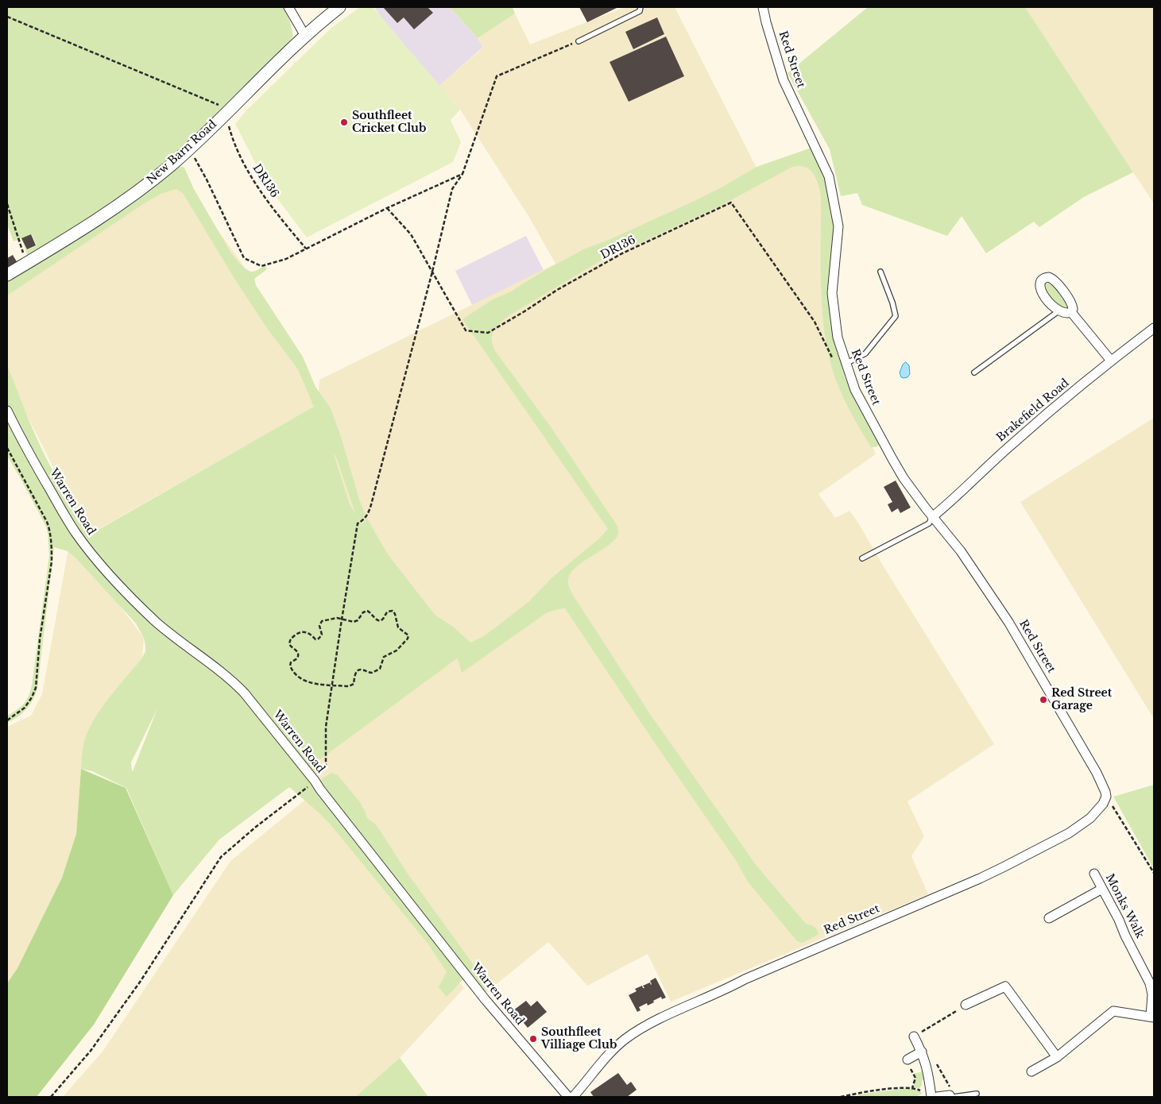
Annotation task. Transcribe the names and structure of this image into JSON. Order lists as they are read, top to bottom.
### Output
{
  "streets": {
    "street": [
      "Red Street",
      "New Barn Road",
      "Brakefield Road",
      "Warren Road",
      "Monks Walk"
    ],
    "path": ["DR136"]
  },
  "crossings": [
    ["Red Street", "DR136"],
    ["Red Street", "Brakefield Road"],
    ["New Barn Road", "DR136"]
  ],
  "places": ["Southfleet Cricket Club", "Red Street Garage", "Southfleet Villiage Club"]
}
